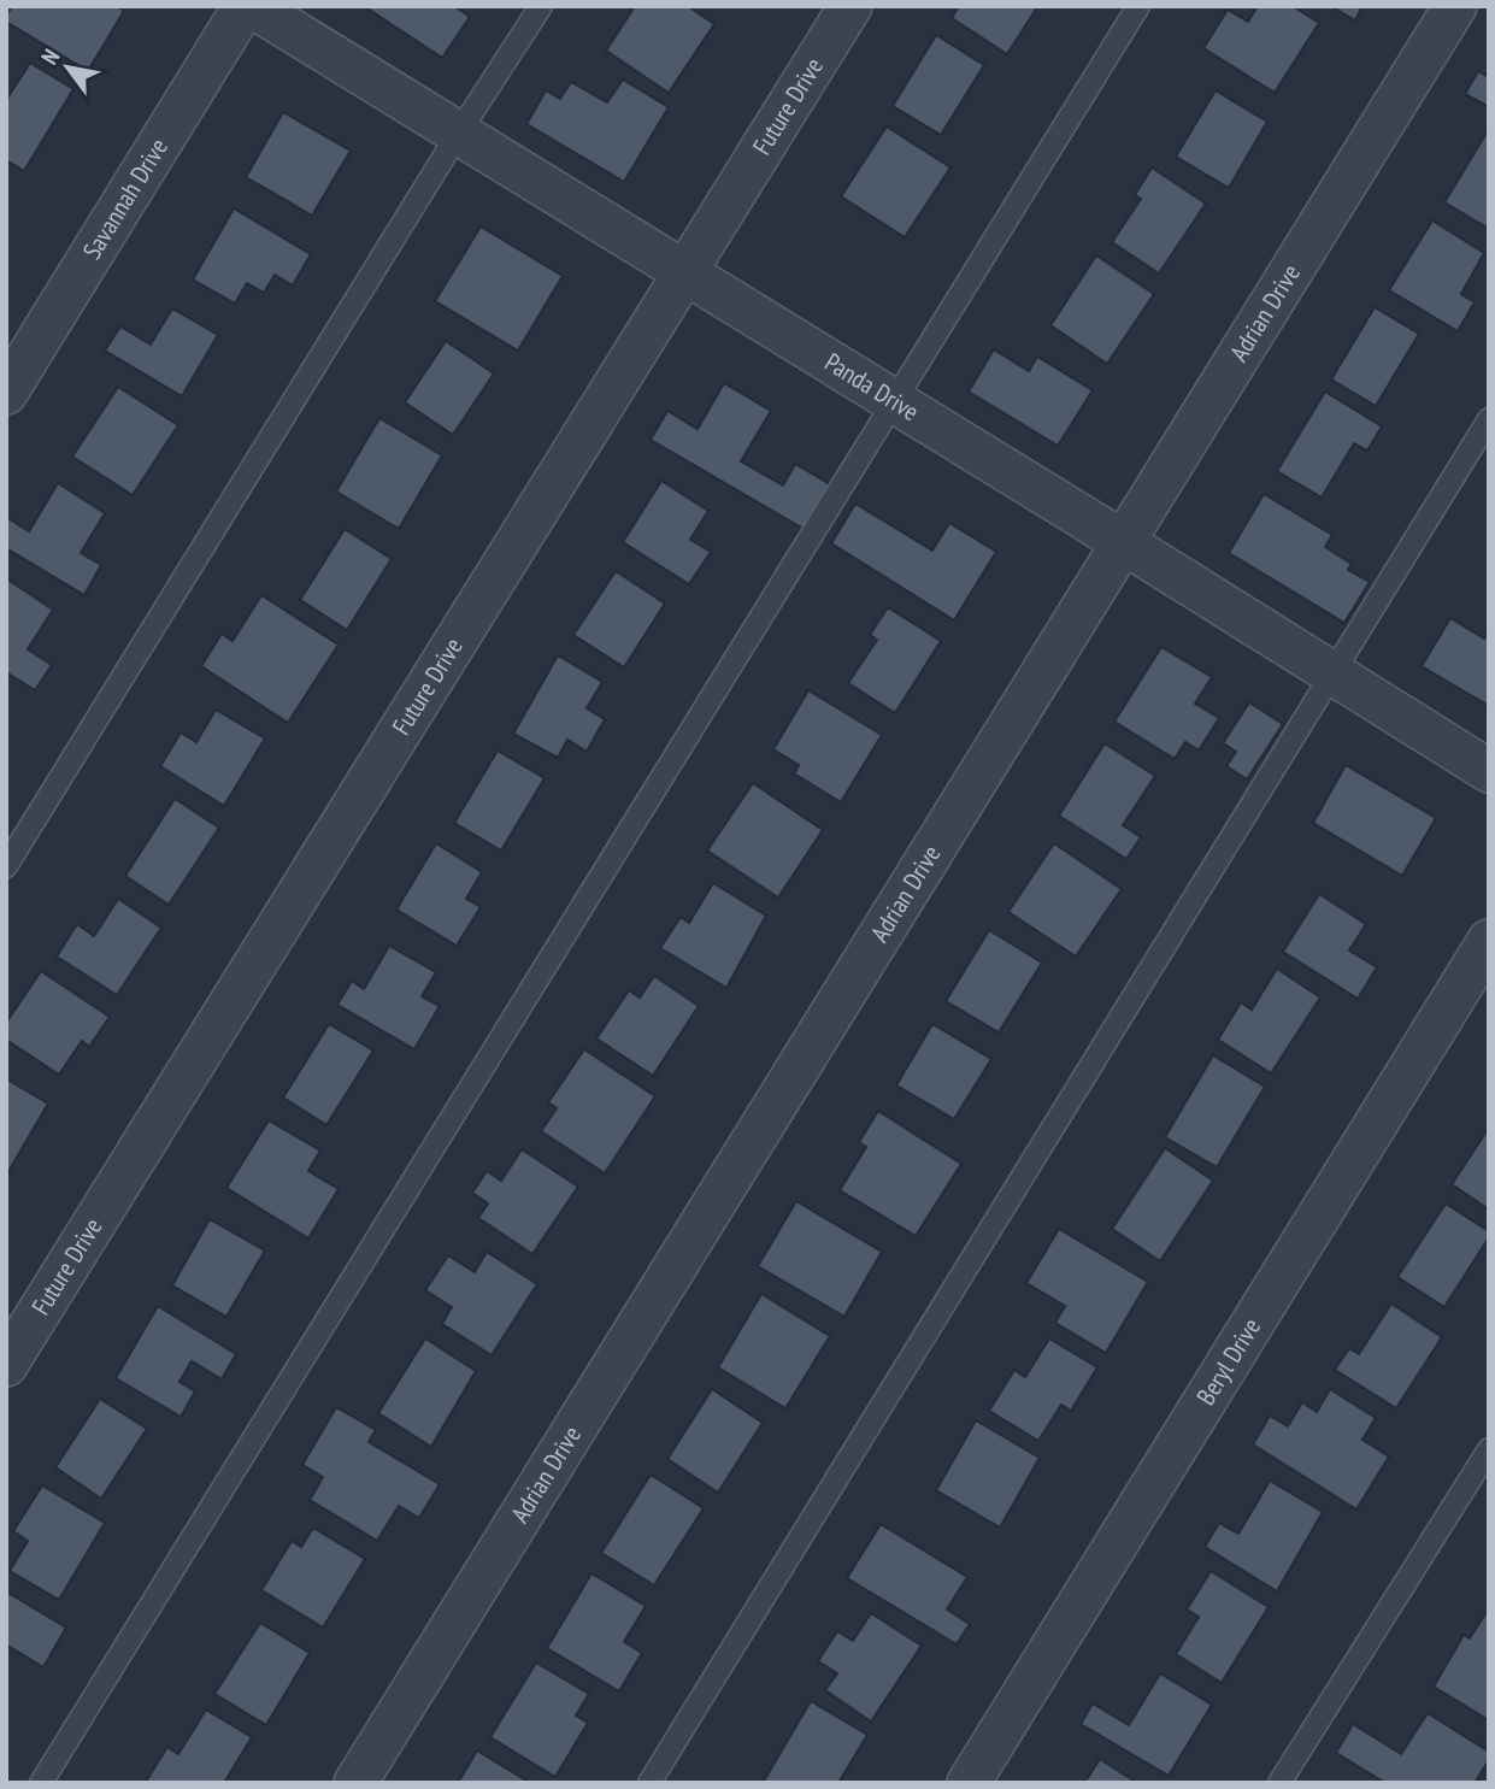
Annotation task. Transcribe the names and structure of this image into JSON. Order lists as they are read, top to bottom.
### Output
{
  "streets": {
    "street": [
      "Future Drive",
      "Savannah Drive",
      "Adrian Drive",
      "Panda Drive",
      "Beryl Drive"
    ]
  },
  "crossings": [
    ["Future Drive", "Panda Drive"],
    ["Adrian Drive", "Panda Drive"]
  ],
  "north": "top left"
}
